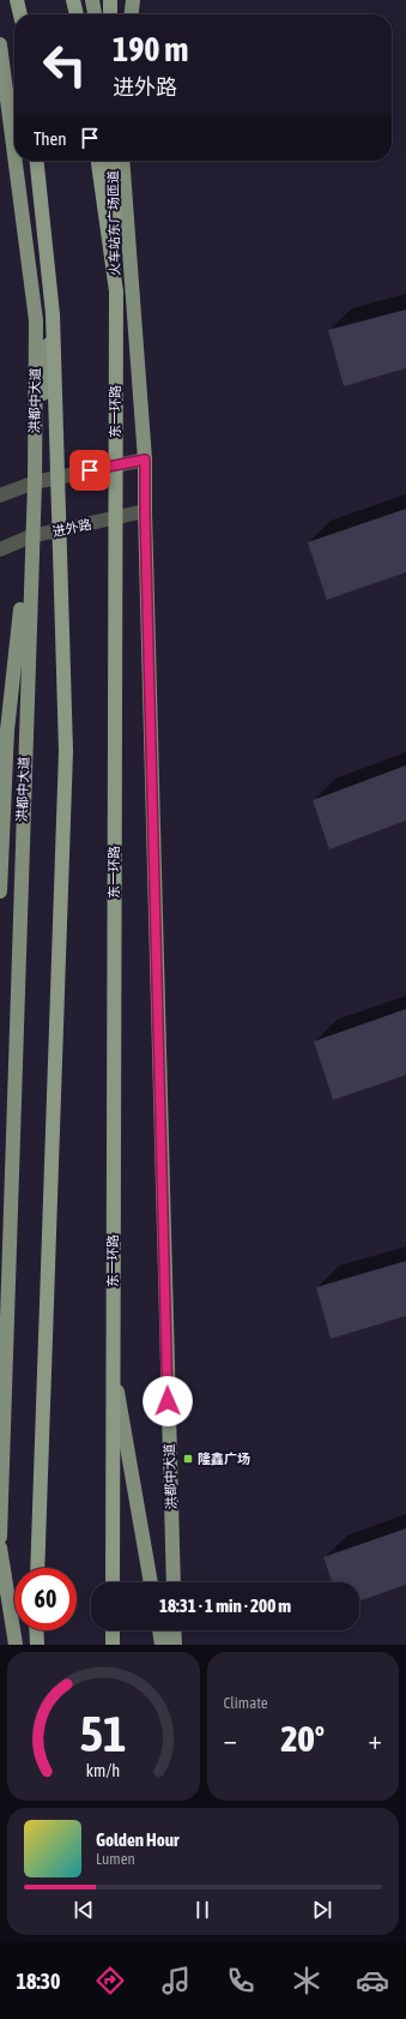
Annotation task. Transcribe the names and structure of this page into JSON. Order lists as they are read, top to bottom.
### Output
{
  "streets": {
    "highway": ["火车站东广场匝道", "东一环路"],
    "main road": ["洪都中大道"],
    "street": ["进外路"]
  },
  "crossings": [
    ["火车站东广场匝道", "东一环路"],
    ["洪都中大道", "进外路"]
  ],
  "places": {
    "transit": ["隆鑫广场"]
  },
  "page": {
    "turn": ["190 m", "进外路"],
    "then": "Then",
    "limit": "60",
    "trip": "18:31 · 1 min · 200 m",
    "tile": "Climate",
    "heat": ["−", "20°", "+"],
    "song": ["Golden Hour", "Lumen"],
    "tabs": "18:30",
    "gauge": ["51", "km/h"]
  }
}
